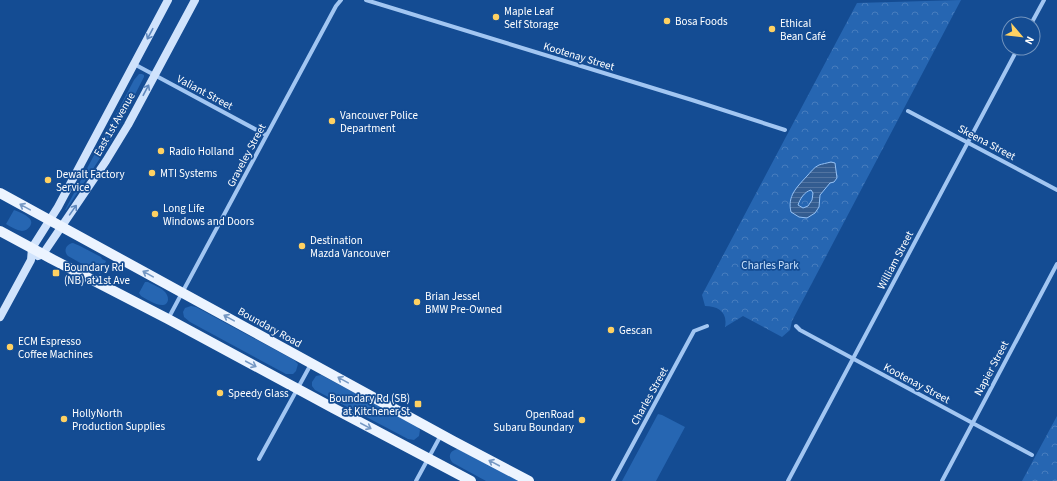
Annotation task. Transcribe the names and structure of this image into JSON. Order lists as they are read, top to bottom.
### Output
{
  "streets": {
    "main road": ["East 1st Avenue", "Boundary Road"],
    "street": [
      "Kootenay Street",
      "Valiant Street",
      "Skeena Street",
      "Graveley Street",
      "William Street",
      "Napier Street",
      "Charles Street"
    ]
  },
  "crossings": [
    ["Kootenay Street", "William Street"],
    ["Kootenay Street", "Napier Street"],
    ["Valiant Street", "East 1st Avenue"],
    ["Valiant Street", "Graveley Street"],
    ["East 1st Avenue", "Boundary Road"],
    ["Skeena Street", "William Street"],
    ["Graveley Street", "Boundary Road"]
  ],
  "parks": ["Charles Park"],
  "places": {
    "other": [
      "Maple Leaf Self Storage",
      "Bosa Foods",
      "Ethical Bean Café",
      "Vancouver Police Department",
      "Radio Holland",
      "MTI Systems",
      "Dewalt Factory Service",
      "Long Life Windows and Doors",
      "Destination Mazda Vancouver",
      "Brian Jessel BMW Pre-Owned",
      "Gescan",
      "ECM Espresso Coffee Machines",
      "Speedy Glass",
      "HollyNorth Production Supplies",
      "OpenRoad Subaru Boundary"
    ],
    "transit": ["Boundary Rd (NB) at 1st Ave", "Boundary Rd (SB) at Kitchener St"]
  },
  "north": "bottom right"
}
